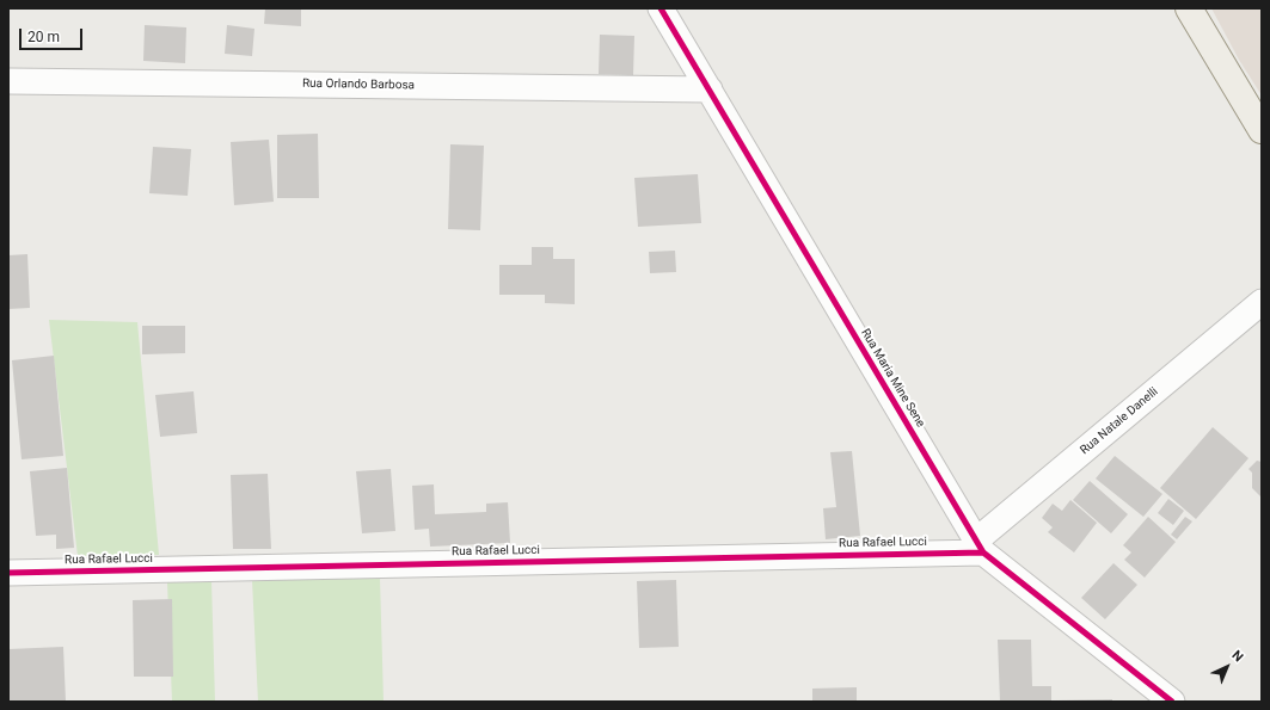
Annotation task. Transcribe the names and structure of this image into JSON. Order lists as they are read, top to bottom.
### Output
{
  "streets": {
    "street": [
      "Rua Orlando Barbosa",
      "Rua Maria Mine Sene",
      "Rua Natale Danelli",
      "Rua Rafael Lucci"
    ]
  },
  "crossings": [
    ["Rua Orlando Barbosa", "Rua Maria Mine Sene"],
    ["Rua Maria Mine Sene", "Rua Natale Danelli"],
    ["Rua Maria Mine Sene", "Rua Rafael Lucci"],
    ["Rua Natale Danelli", "Rua Rafael Lucci"]
  ],
  "scale_bar": "20 m",
  "north": "top right"
}
